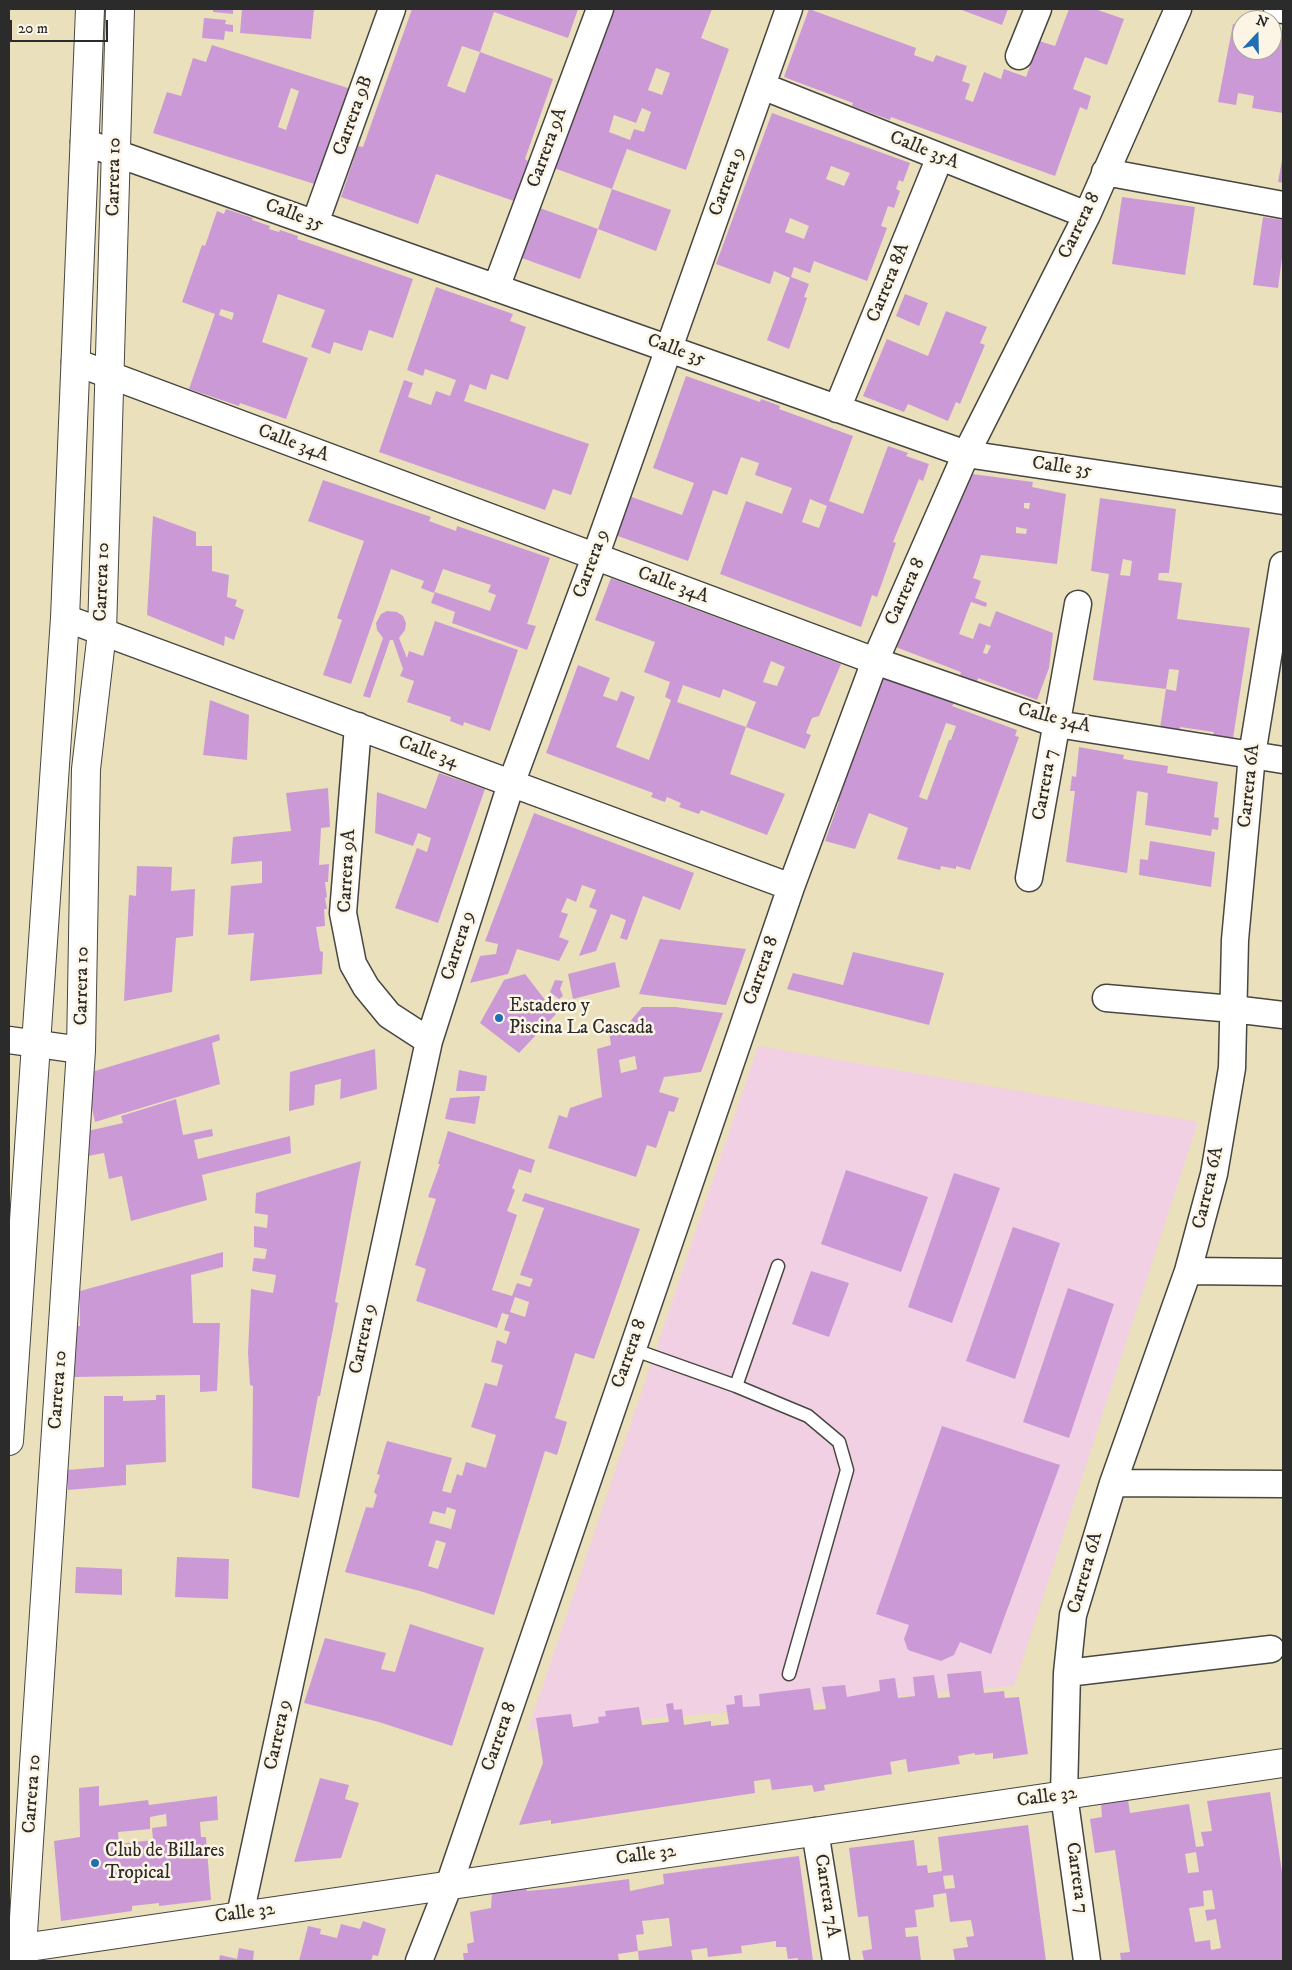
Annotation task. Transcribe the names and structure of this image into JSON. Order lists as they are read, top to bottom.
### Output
{
  "streets": {
    "main road": ["Carrera 10", "Calle 32"],
    "street": [
      "Carrera 9B",
      "Carrera 9A",
      "Calle 35A",
      "Carrera 9",
      "Calle 35",
      "Carrera 8",
      "Carrera 8A",
      "Calle 34A",
      "Calle 34",
      "Carrera 7",
      "Carrera 6A",
      "Carrera 7A"
    ]
  },
  "crossings": [
    ["Carrera 9B", "Calle 35"],
    ["Carrera 9A", "Carrera 9"],
    ["Carrera 9A", "Calle 35"],
    ["Carrera 9A", "Calle 34"],
    ["Calle 35A", "Carrera 9"],
    ["Calle 35A", "Carrera 8"],
    ["Calle 35A", "Carrera 8A"],
    ["Carrera 10", "Calle 35"],
    ["Carrera 10", "Calle 34A"],
    ["Carrera 10", "Calle 34"],
    ["Carrera 10", "Calle 32"],
    ["Carrera 9", "Calle 35"],
    ["Carrera 9", "Calle 34A"],
    ["Carrera 9", "Calle 34"],
    ["Carrera 9", "Calle 32"],
    ["Calle 35", "Carrera 8"],
    ["Calle 35", "Carrera 8A"],
    ["Carrera 8", "Calle 34A"],
    ["Carrera 8", "Calle 34"],
    ["Carrera 8", "Calle 32"],
    ["Calle 34A", "Carrera 7"],
    ["Calle 34A", "Carrera 6A"],
    ["Carrera 7", "Carrera 6A"],
    ["Carrera 7", "Calle 32"],
    ["Carrera 6A", "Calle 32"],
    ["Calle 32", "Carrera 7A"]
  ],
  "places": ["Estadero y Piscina La Cascada", "Club de Billares Tropical"],
  "scale_bar": "20 m",
  "north": "top"
}
